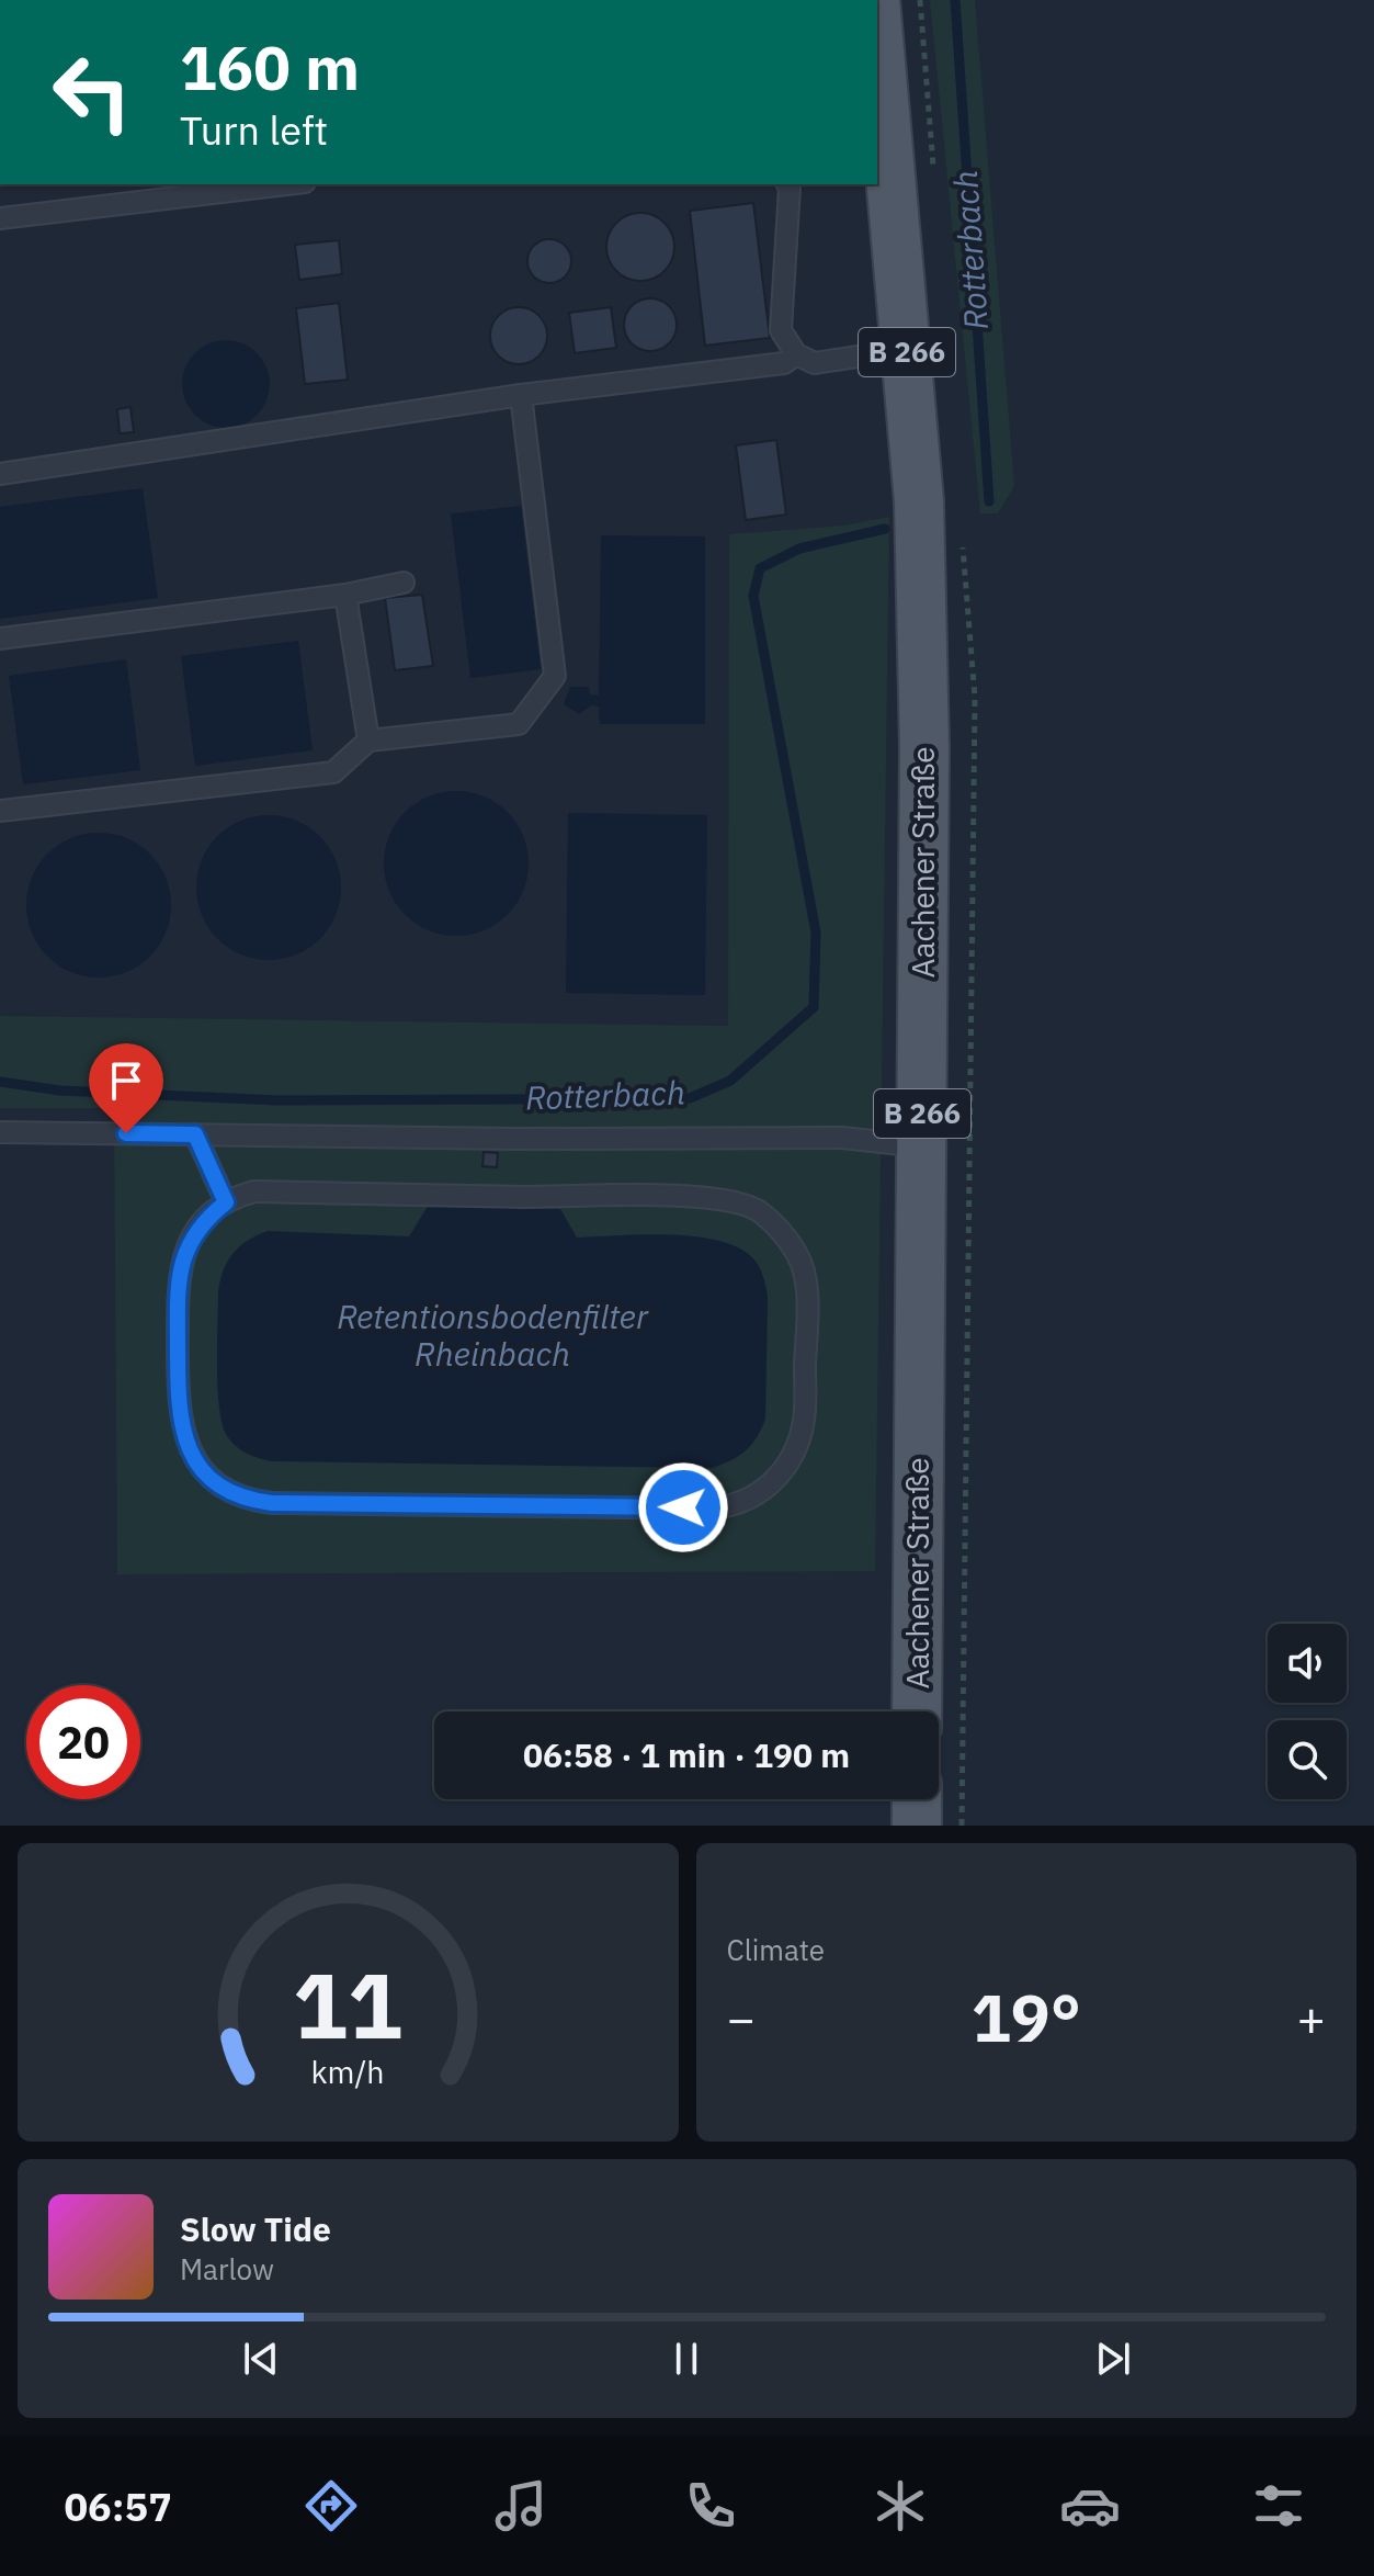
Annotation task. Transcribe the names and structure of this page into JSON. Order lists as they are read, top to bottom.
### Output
{
  "streets": {
    "main road": ["B 266", "Aachener Straße"]
  },
  "water": ["Rotterbach", "Retentionsbodenfilter Rheinbach"],
  "page": {
    "turn": ["160 m", "Turn left"],
    "limit": "20",
    "trip": "06:58 · 1 min · 190 m",
    "tile": "Climate",
    "heat": ["−", "19°", "+"],
    "song": ["Slow Tide", "Marlow"],
    "tabs": "06:57",
    "gauge": ["11", "km/h"]
  }
}
